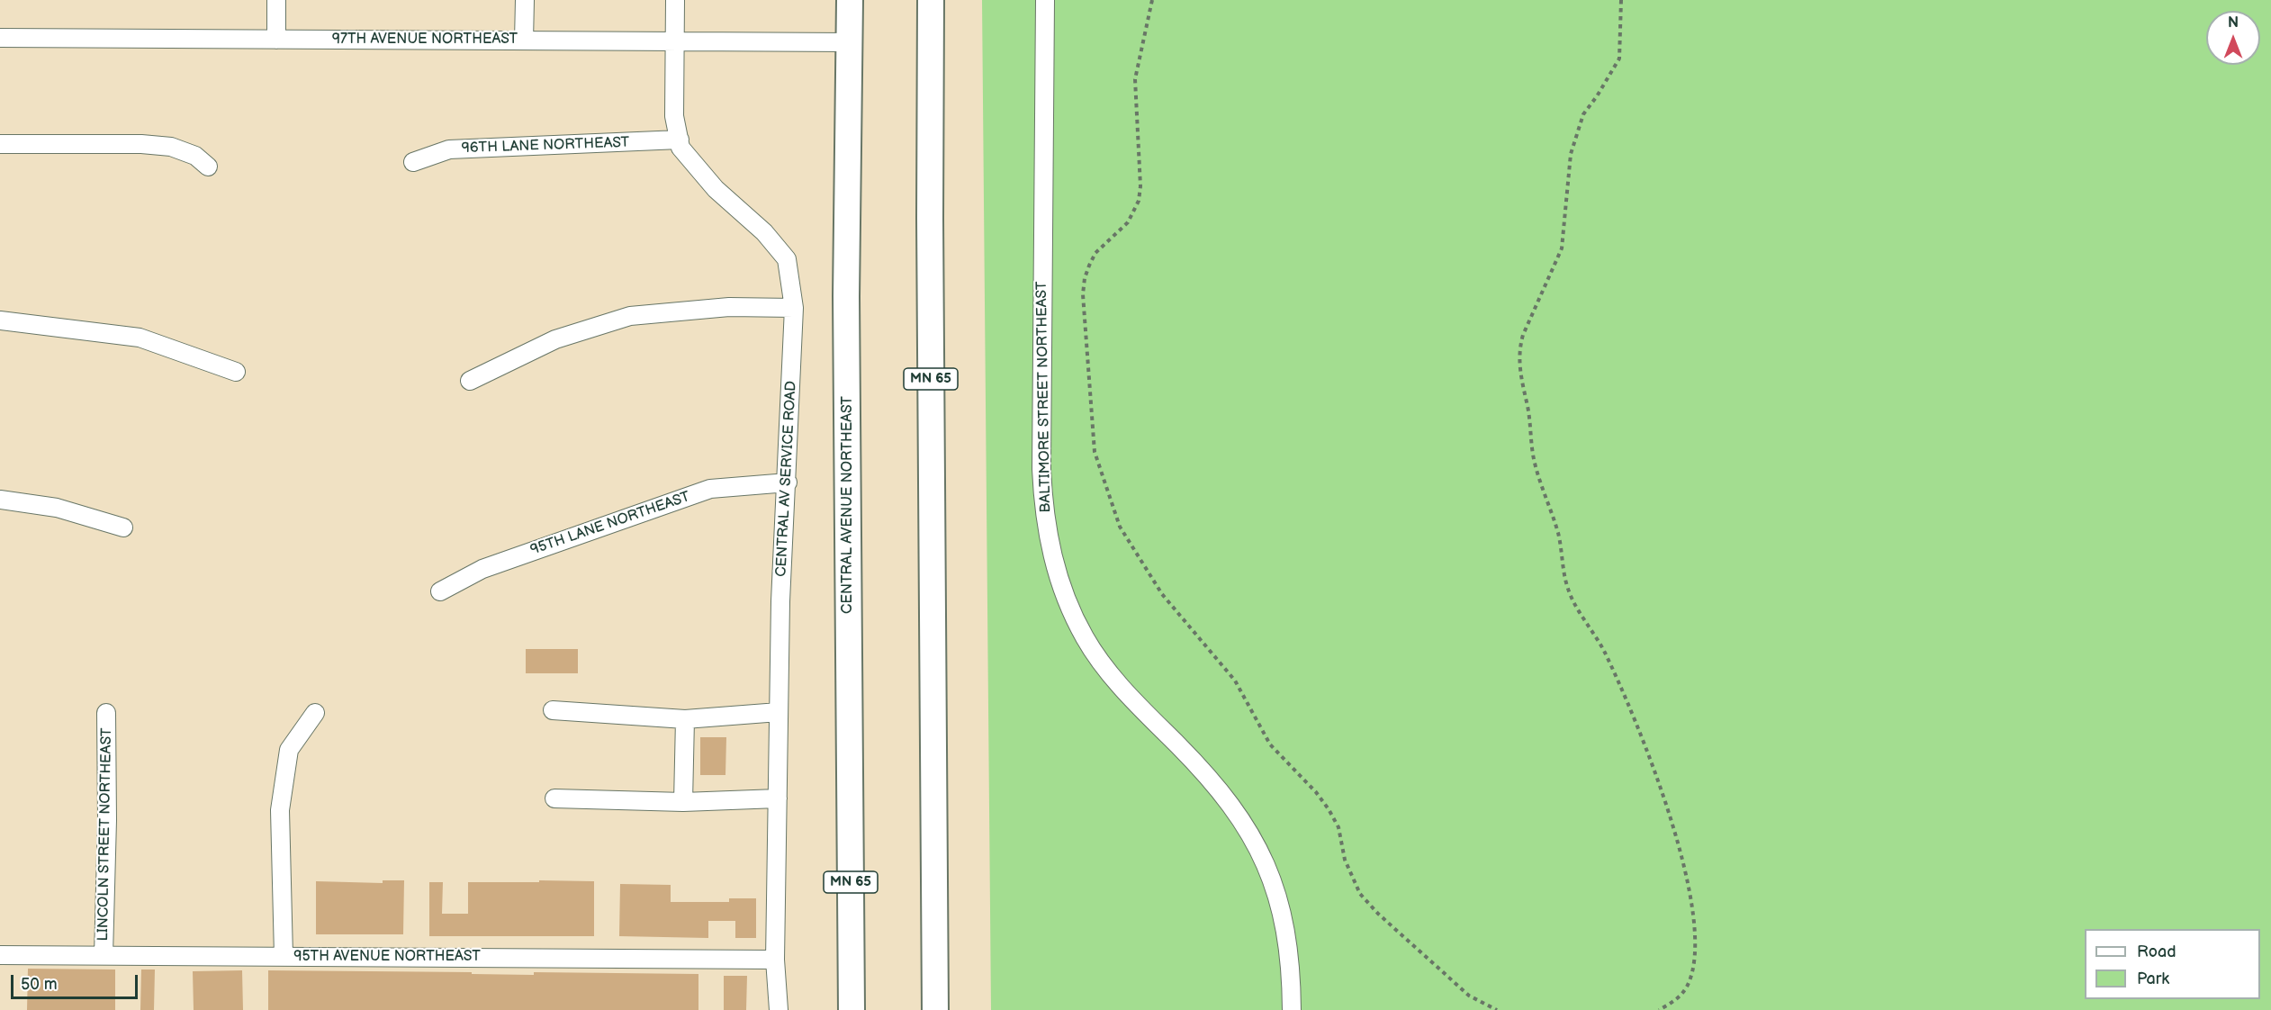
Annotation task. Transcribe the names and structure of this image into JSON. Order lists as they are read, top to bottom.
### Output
{
  "streets": {
    "highway": ["MN 65", "CENTRAL AVENUE NORTHEAST"],
    "street": [
      "97TH AVENUE NORTHEAST",
      "96TH LANE NORTHEAST",
      "BALTIMORE STREET NORTHEAST",
      "CENTRAL AV SERVICE ROAD",
      "95TH LANE NORTHEAST",
      "LINCOLN STREET NORTHEAST",
      "95TH AVENUE NORTHEAST"
    ]
  },
  "crossings": [
    ["97TH AVENUE NORTHEAST", "CENTRAL AV SERVICE ROAD"],
    ["97TH AVENUE NORTHEAST", "CENTRAL AVENUE NORTHEAST"],
    ["96TH LANE NORTHEAST", "CENTRAL AV SERVICE ROAD"],
    ["CENTRAL AV SERVICE ROAD", "95TH LANE NORTHEAST"],
    ["CENTRAL AV SERVICE ROAD", "95TH AVENUE NORTHEAST"],
    ["LINCOLN STREET NORTHEAST", "95TH AVENUE NORTHEAST"]
  ],
  "legend": ["Road", "Park"],
  "scale_bar": "50 m",
  "north": "top"
}
